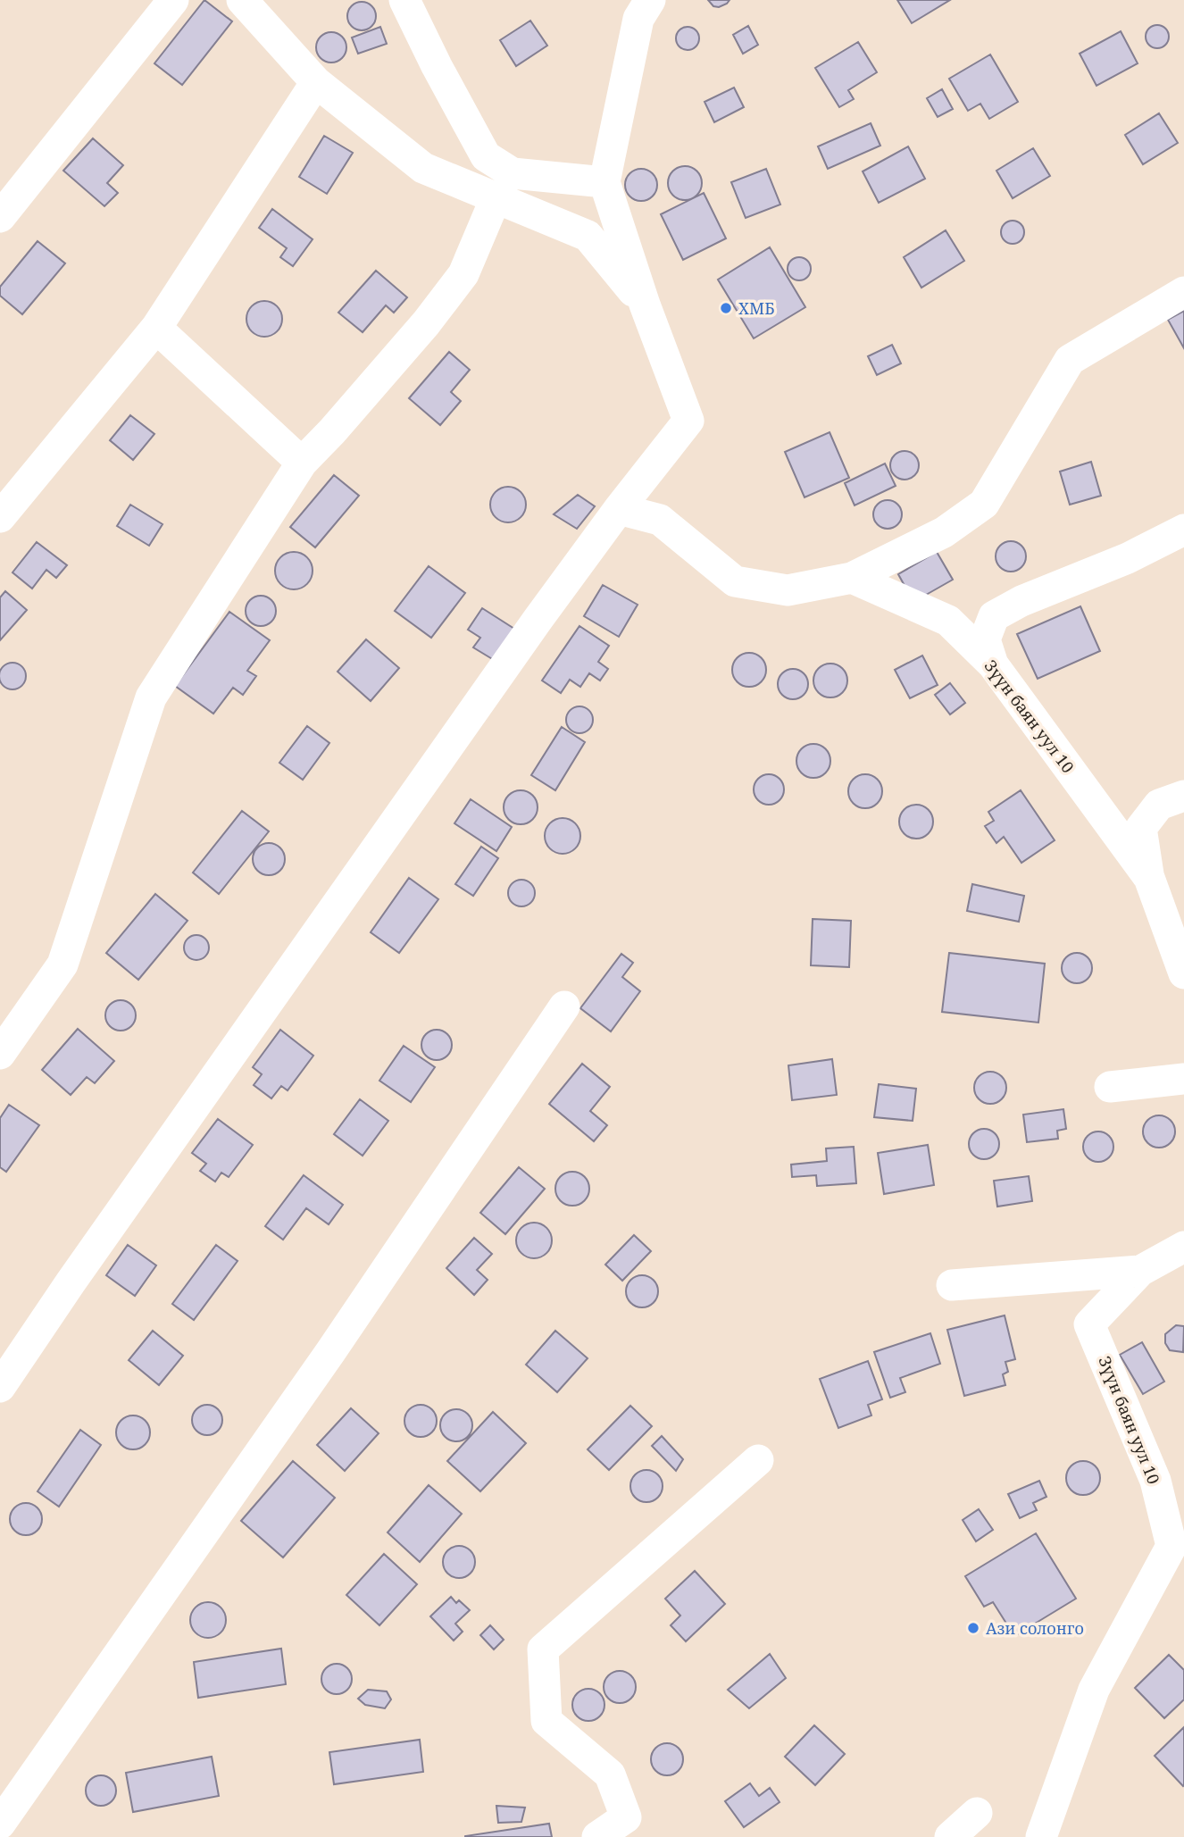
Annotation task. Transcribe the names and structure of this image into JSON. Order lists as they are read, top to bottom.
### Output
{
  "streets": {
    "street": ["Зүүн баян уул 10"]
  },
  "places": ["ХМБ", "Ази солонго"]
}
